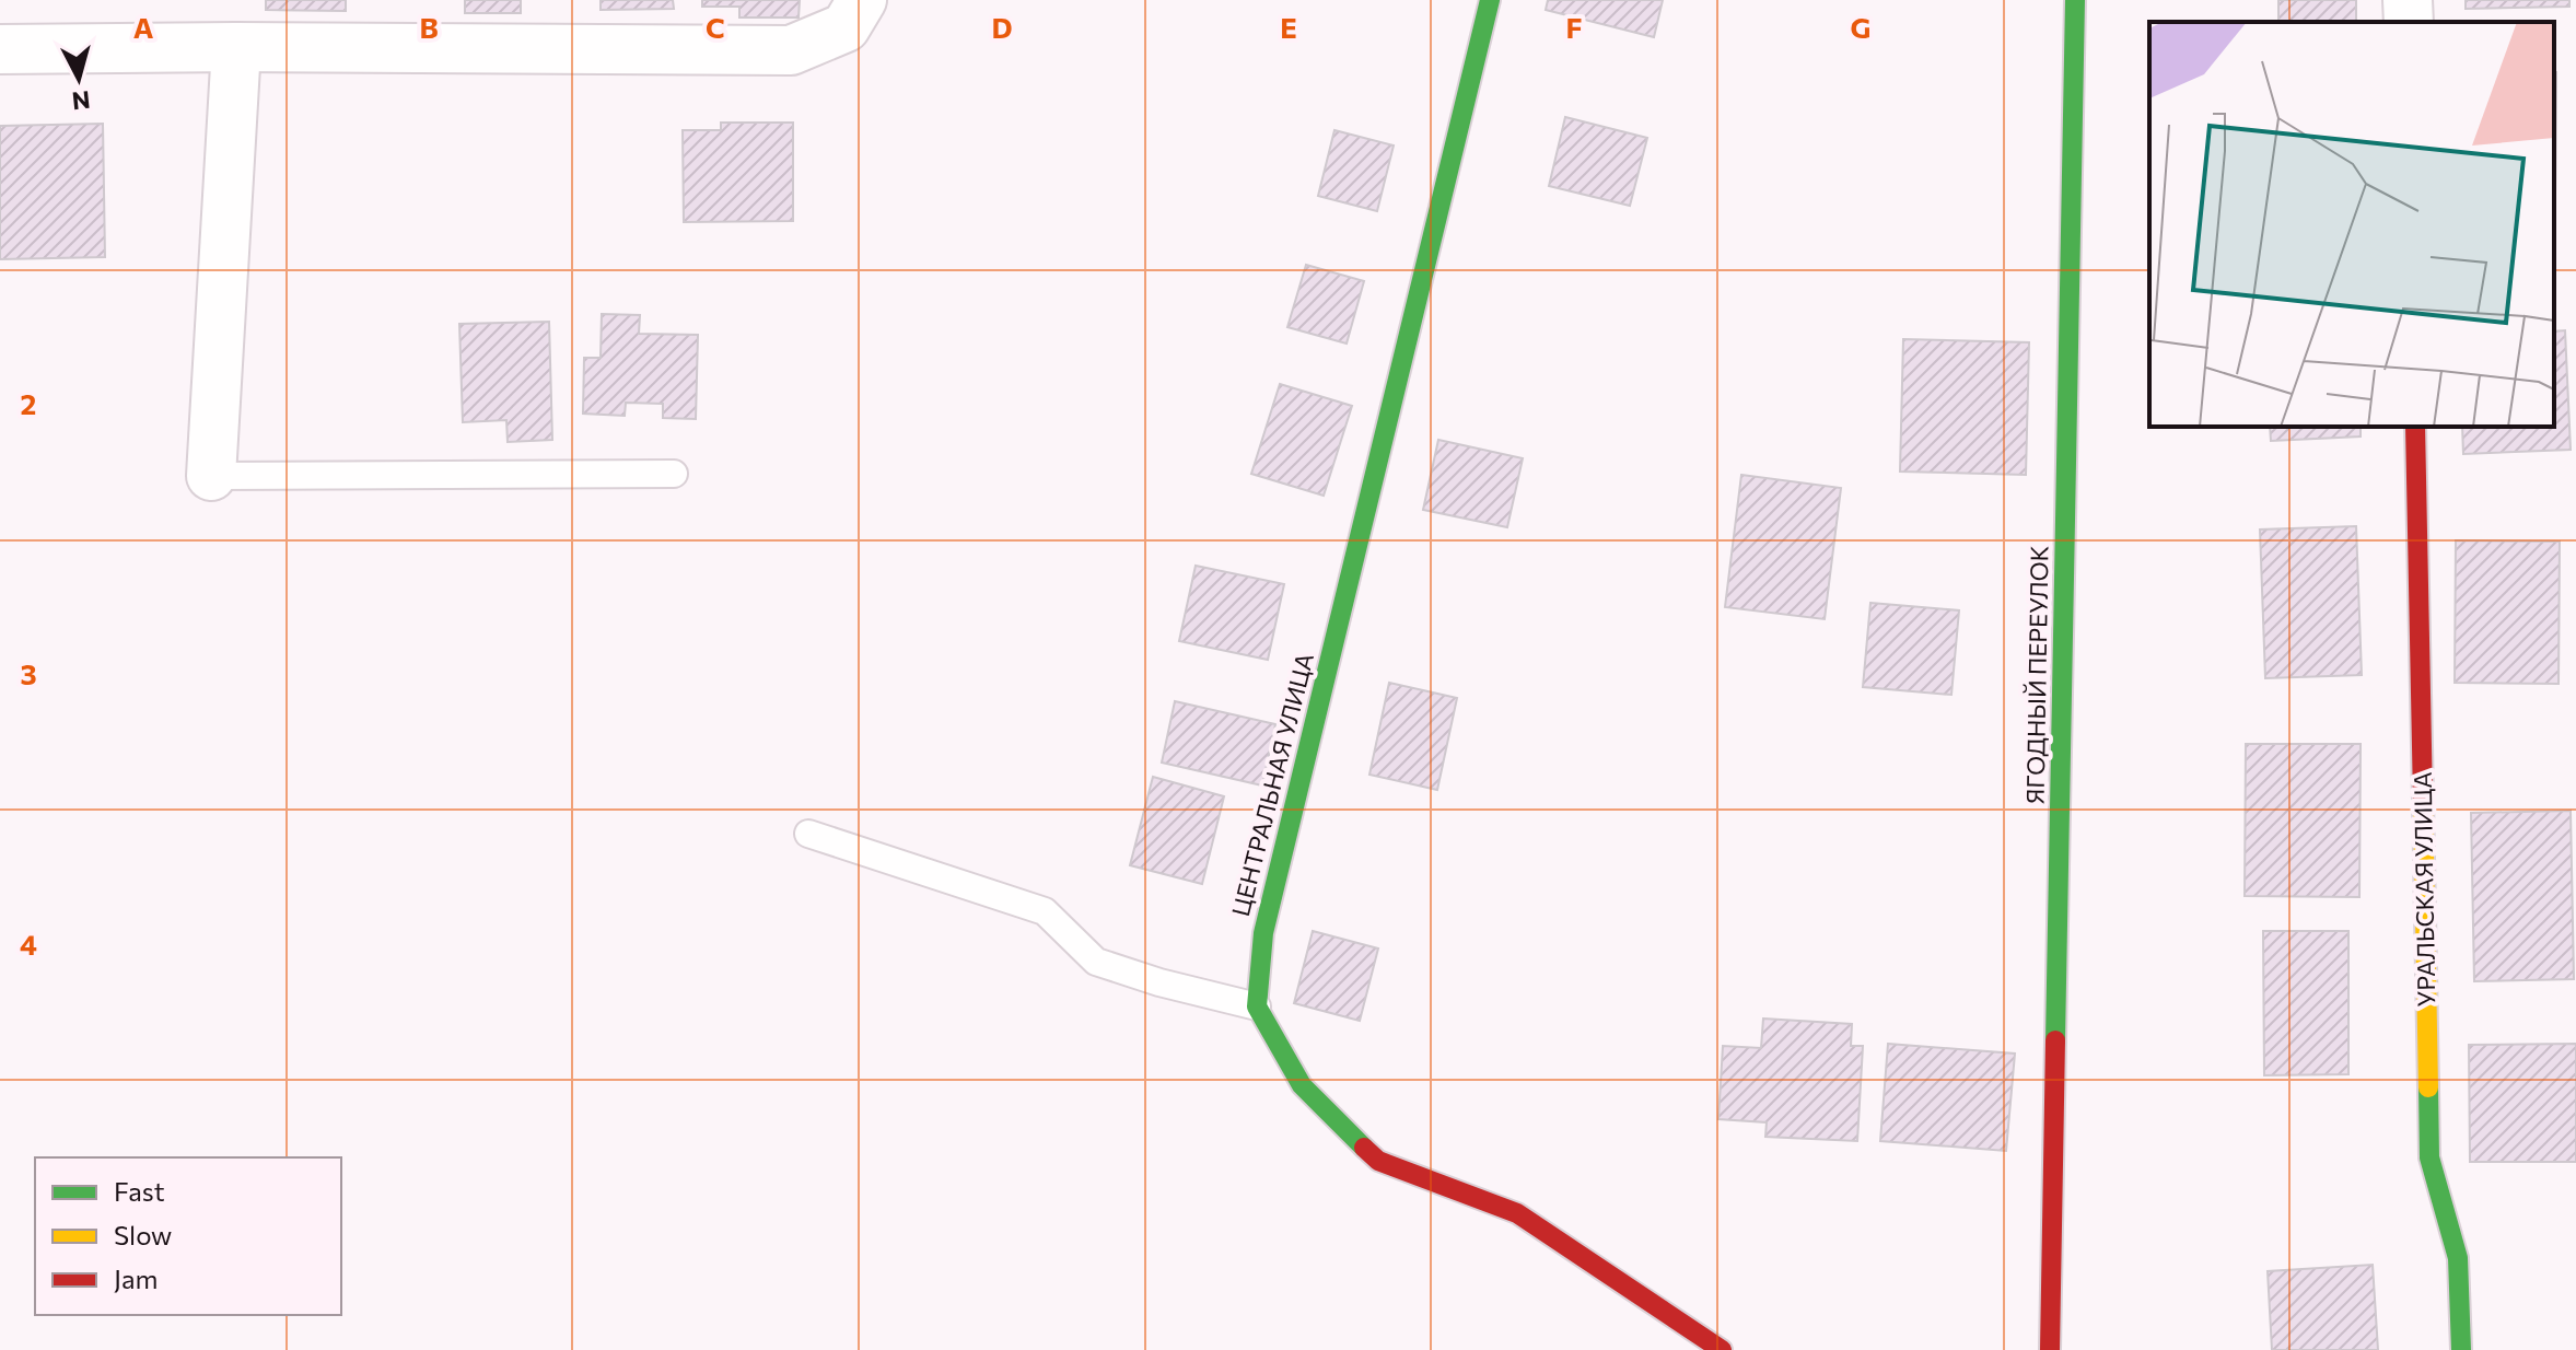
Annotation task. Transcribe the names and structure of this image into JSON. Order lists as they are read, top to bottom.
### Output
{
  "streets": {
    "street": ["ЯГОДНЫЙ ПЕРЕУЛОК", "ЦЕНТРАЛЬНАЯ УЛИЦА", "УРАЛЬСКАЯ УЛИЦА"]
  },
  "legend": ["Fast", "Slow", "Jam"],
  "north": "bottom",
  "grid": {
    "columns": [
      "A",
      "B",
      "C",
      "D",
      "E",
      "F",
      "G"
    ],
    "rows": ["2", "3", "4"]
  }
}
